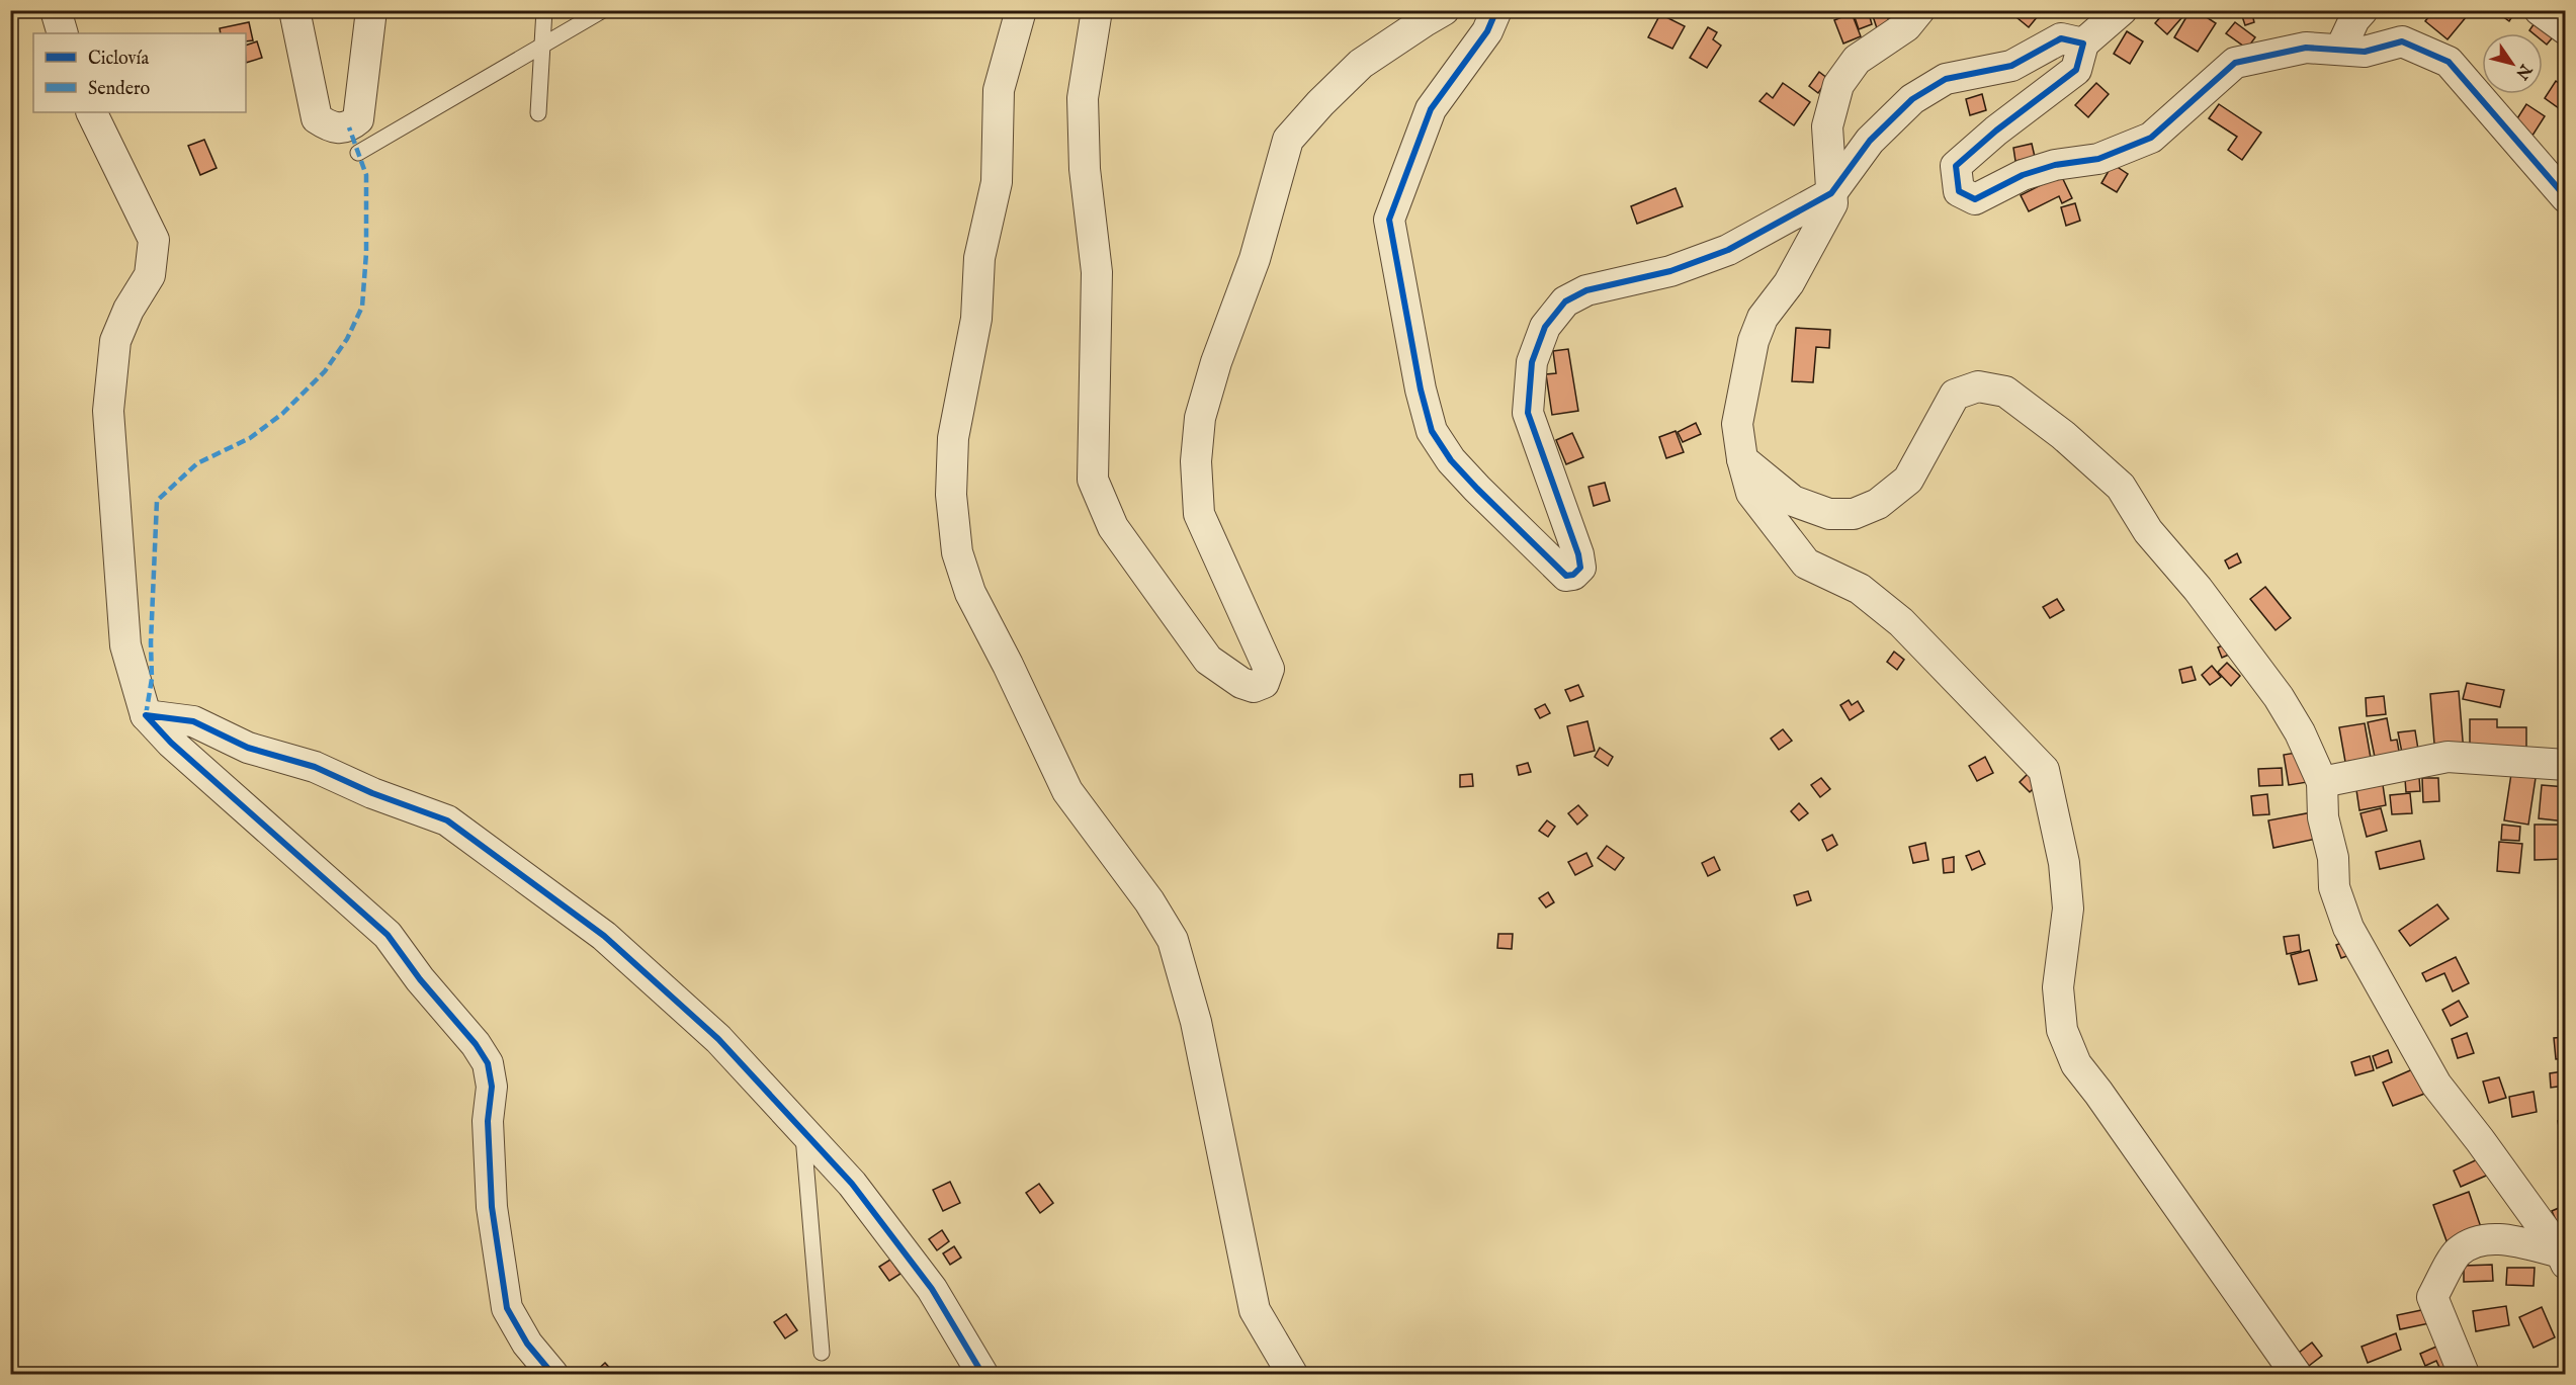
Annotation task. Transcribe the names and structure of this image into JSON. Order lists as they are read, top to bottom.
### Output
{
  "legend": ["Ciclovía", "Sendero"],
  "north": "bottom right"
}
